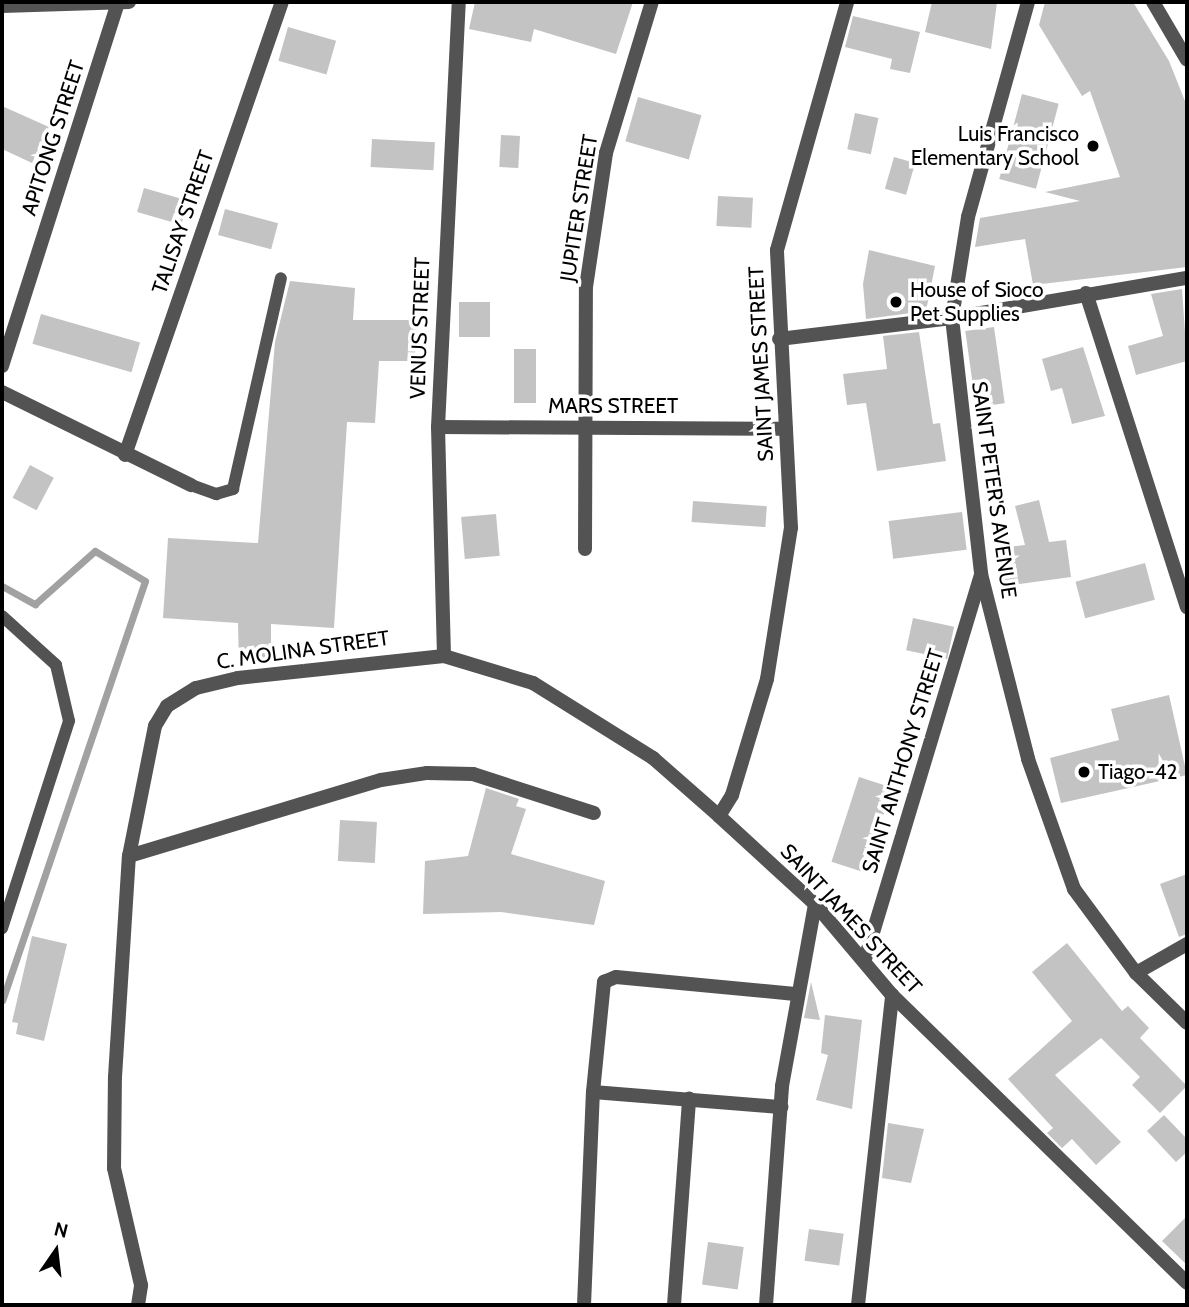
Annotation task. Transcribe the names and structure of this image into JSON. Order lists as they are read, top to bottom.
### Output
{
  "streets": {
    "street": [
      "APITONG STREET",
      "JUPITER STREET",
      "TALISAY STREET",
      "VENUS STREET",
      "SAINT JAMES STREET",
      "MARS STREET",
      "SAINT PETER'S AVENUE",
      "C. MOLINA STREET",
      "SAINT ANTHONY STREET"
    ]
  },
  "crossings": [
    ["JUPITER STREET", "MARS STREET"],
    ["VENUS STREET", "MARS STREET"],
    ["VENUS STREET", "C. MOLINA STREET"],
    ["SAINT JAMES STREET", "MARS STREET"],
    ["SAINT JAMES STREET", "C. MOLINA STREET"],
    ["SAINT JAMES STREET", "SAINT ANTHONY STREET"],
    ["SAINT PETER'S AVENUE", "SAINT ANTHONY STREET"]
  ],
  "places": ["Luis Francisco Elementary School", "House of Sioco Pet Supplies", "Tiago-42"],
  "north": "top"
}
